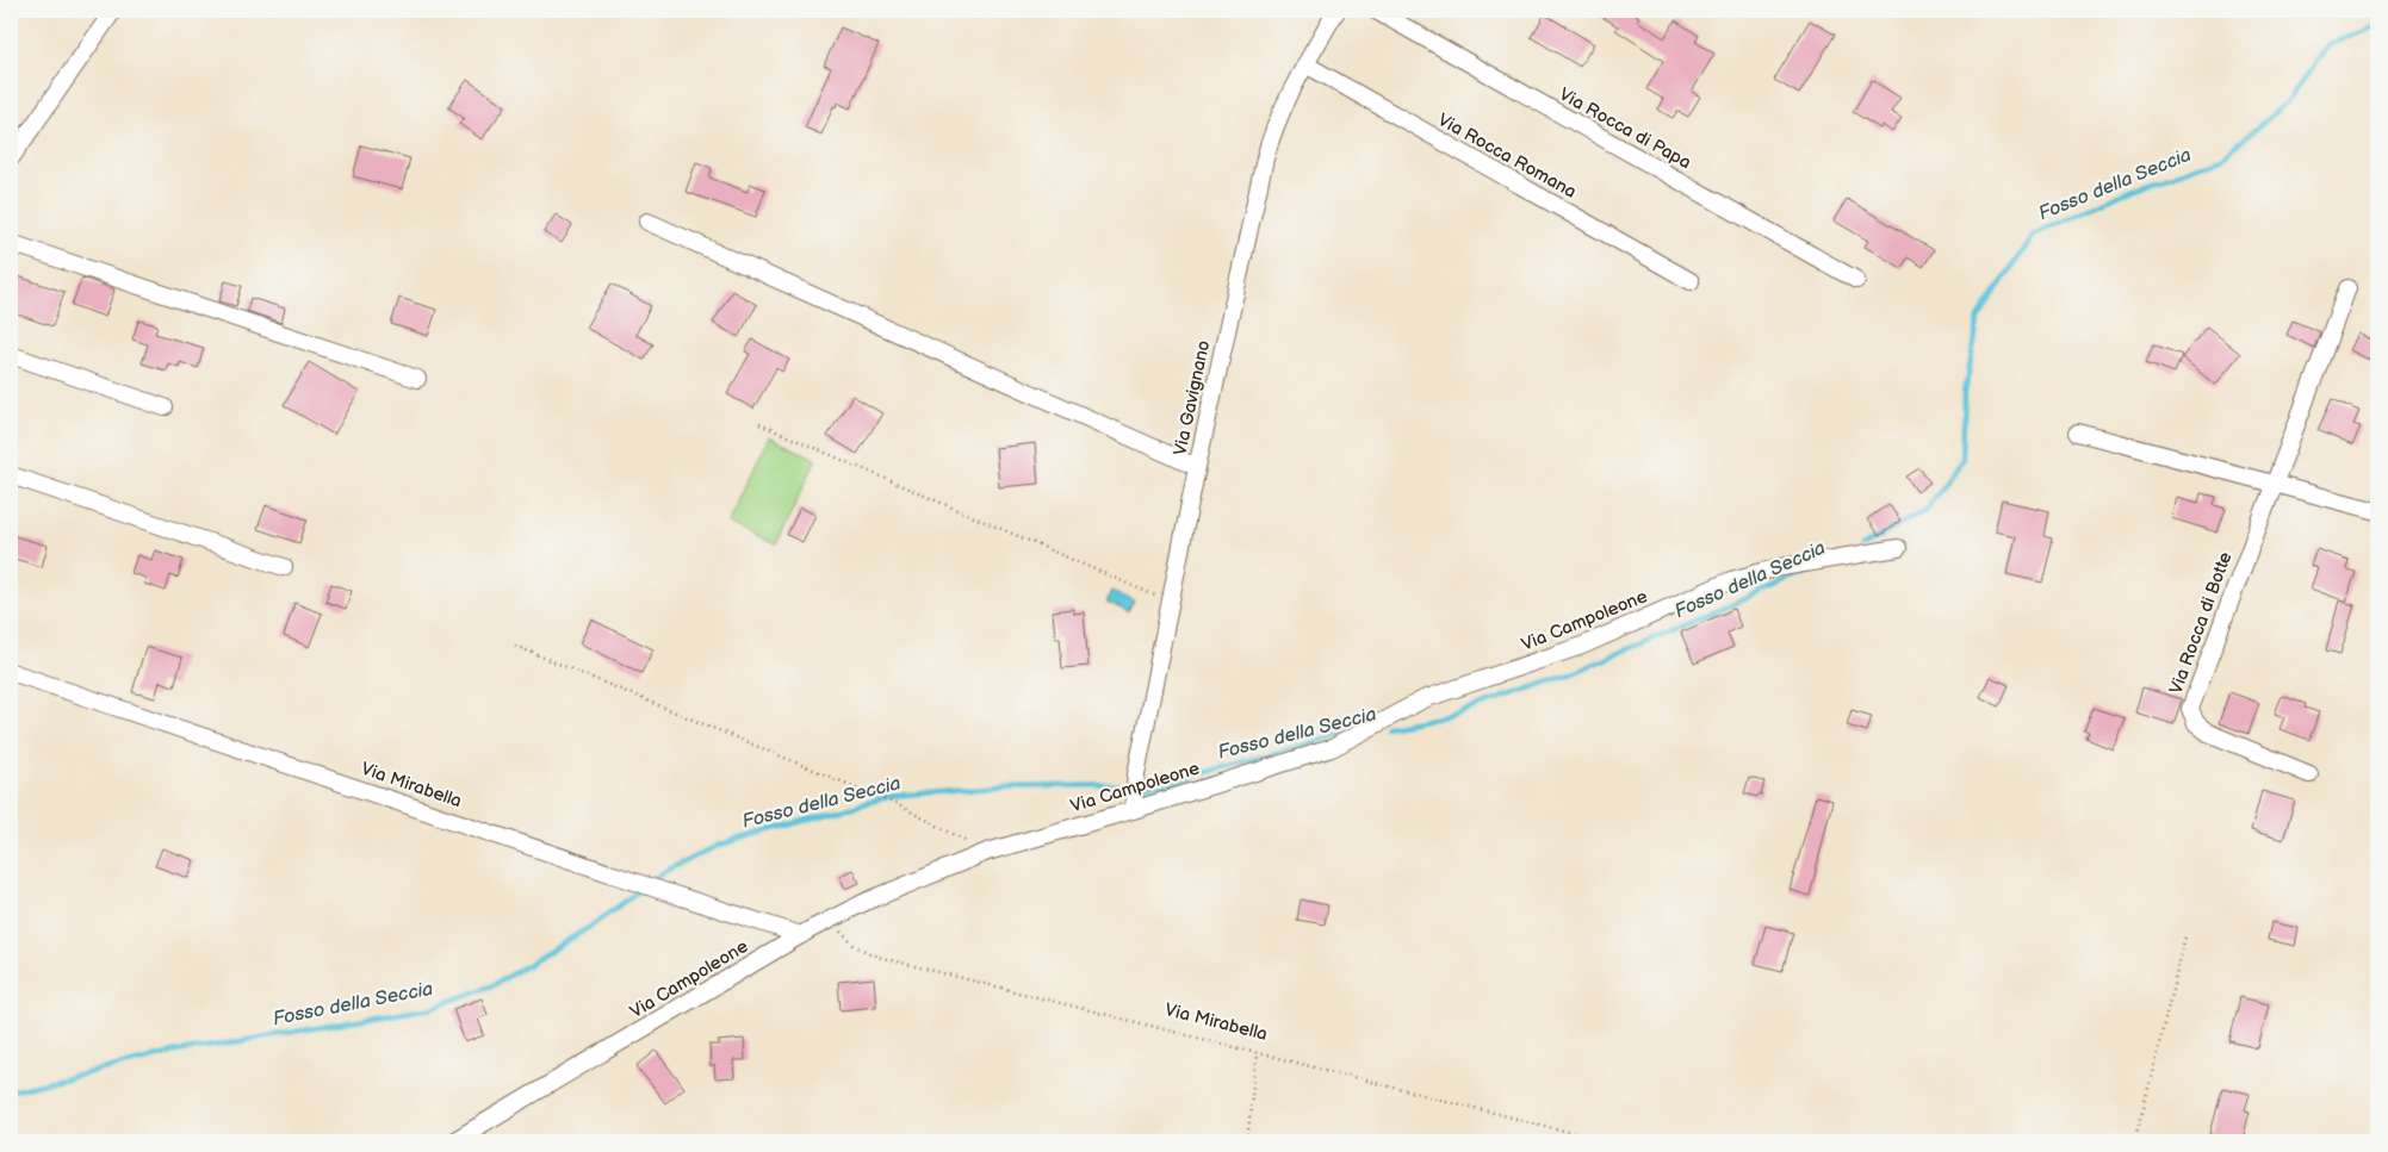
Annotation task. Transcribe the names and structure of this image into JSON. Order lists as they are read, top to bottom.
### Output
{
  "streets": {
    "street": [
      "Via Rocca di Papa",
      "Via Rocca Romana",
      "Via Gavignano",
      "Via Campoleone",
      "Via Rocca di Botte",
      "Via Mirabella"
    ]
  },
  "crossings": [
    ["Via Rocca Romana", "Via Gavignano"],
    ["Via Gavignano", "Via Campoleone"],
    ["Via Campoleone", "Via Mirabella"]
  ],
  "water": ["Fosso della Seccia"]
}
